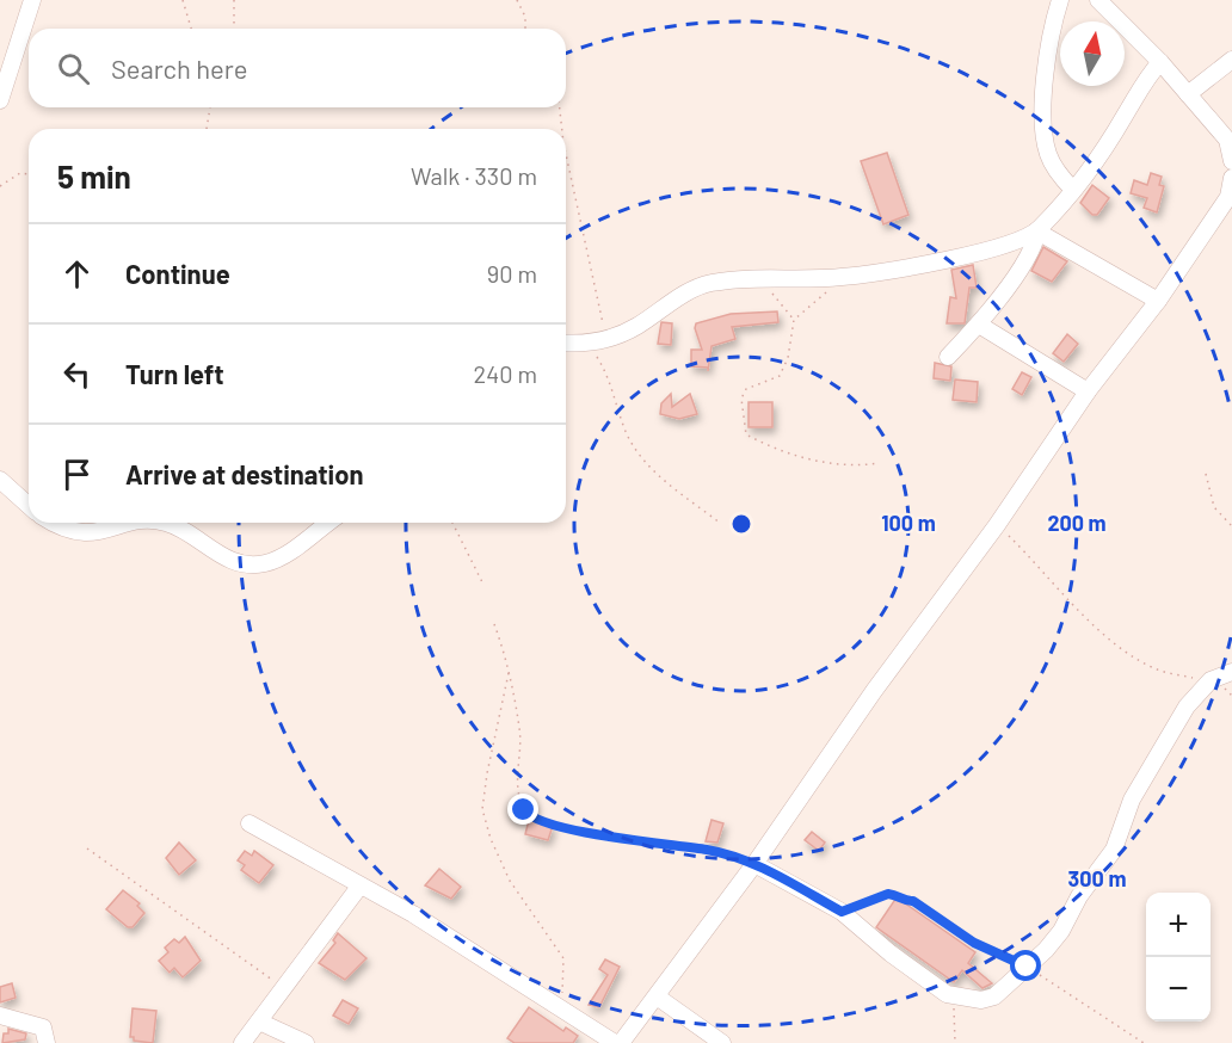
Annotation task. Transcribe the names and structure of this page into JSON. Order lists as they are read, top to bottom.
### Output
{
  "north": "top",
  "page": {
    "search": "Search here",
    "heading": ["5 min", "Walk · 330 m"],
    "list": [
      ["Continue", "90 m"],
      ["Turn left", "240 m"],
      "Arrive at destination"
    ],
    "map_buttons": ["+", "−"]
  },
  "rings": ["100 m", "200 m", "300 m"]
}
